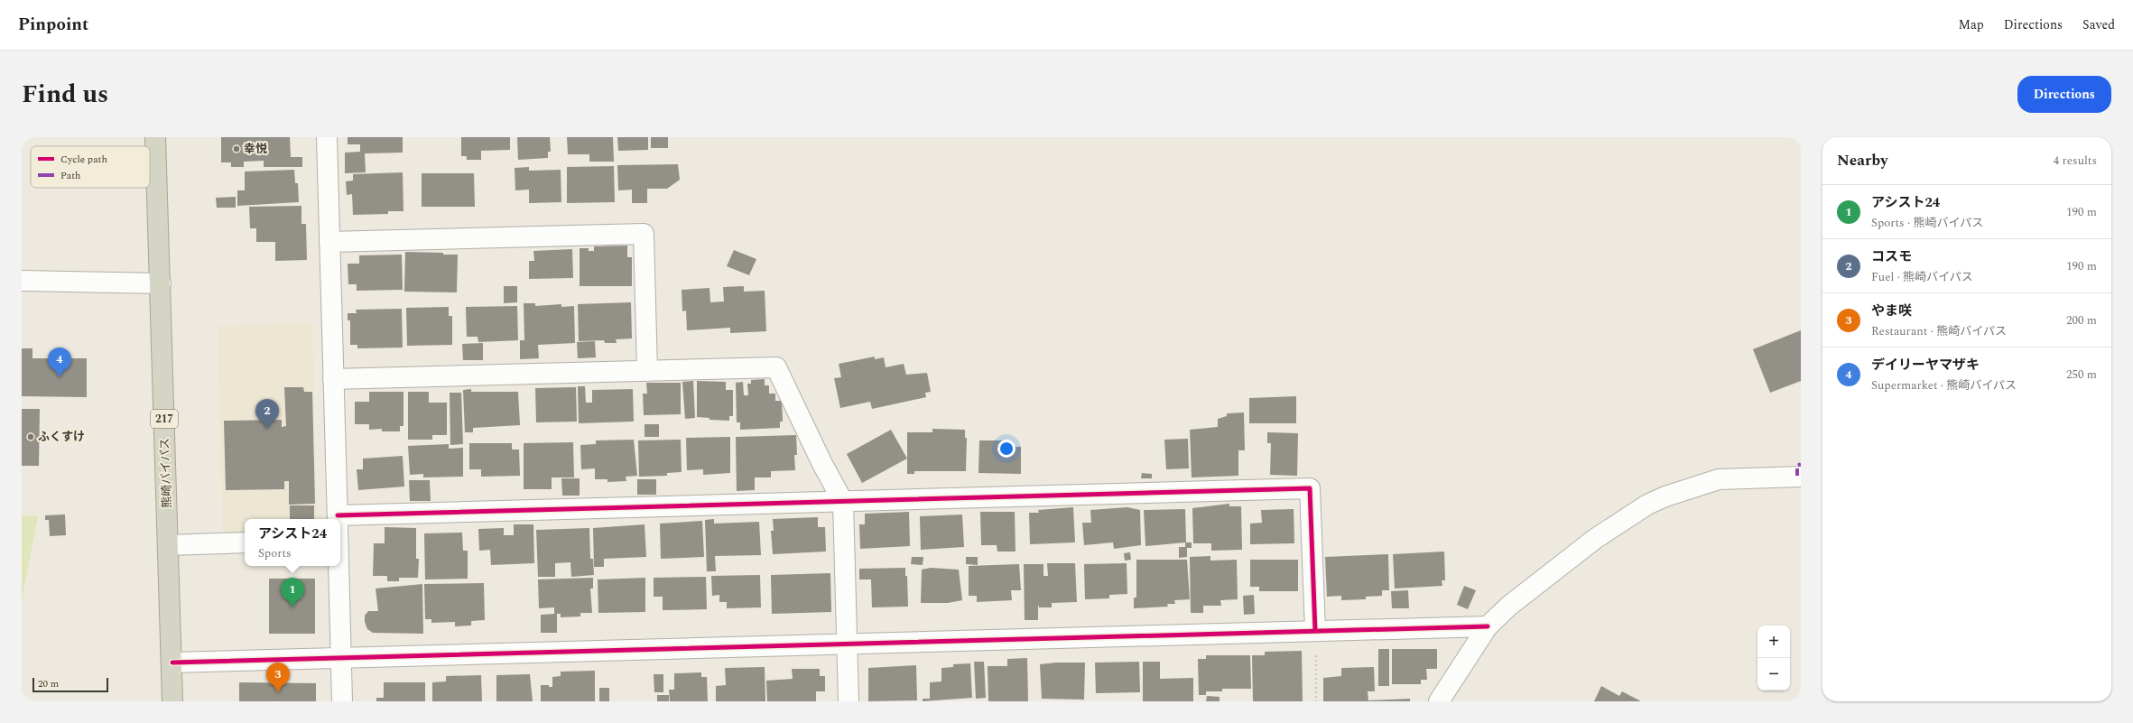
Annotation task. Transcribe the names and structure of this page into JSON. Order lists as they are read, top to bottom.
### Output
{
  "streets": {
    "highway": ["217", "熊崎バイパス"]
  },
  "places": ["幸悦", "ふくすけ"],
  "legend": ["Cycle path", "Path"],
  "scale_bar": "20 m",
  "page": {
    "header": "Pinpoint",
    "nav": ["Map", "Directions", "Saved"],
    "title": "Find us",
    "buttons": "Directions",
    "heading": ["Nearby", "4 results"],
    "list": [
      {
        "mark": "1",
        "name": "アシスト24",
        "note": "Sports · 熊崎バイパス",
        "value": "190 m"
      },
      {
        "mark": "2",
        "name": "コスモ",
        "note": "Fuel · 熊崎バイパス",
        "value": "190 m"
      },
      {
        "mark": "3",
        "name": "やま咲",
        "note": "Restaurant · 熊崎バイパス",
        "value": "200 m"
      },
      {
        "mark": "4",
        "name": "デイリーヤマザキ",
        "note": "Supermarket · 熊崎バイパス",
        "value": "250 m"
      }
    ],
    "pins": [
      "4",
      "2",
      "1",
      "3"
    ],
    "popup": ["アシスト24", "Sports"],
    "map_buttons": ["+", "−"],
    "scale": "20 m"
  }
}
